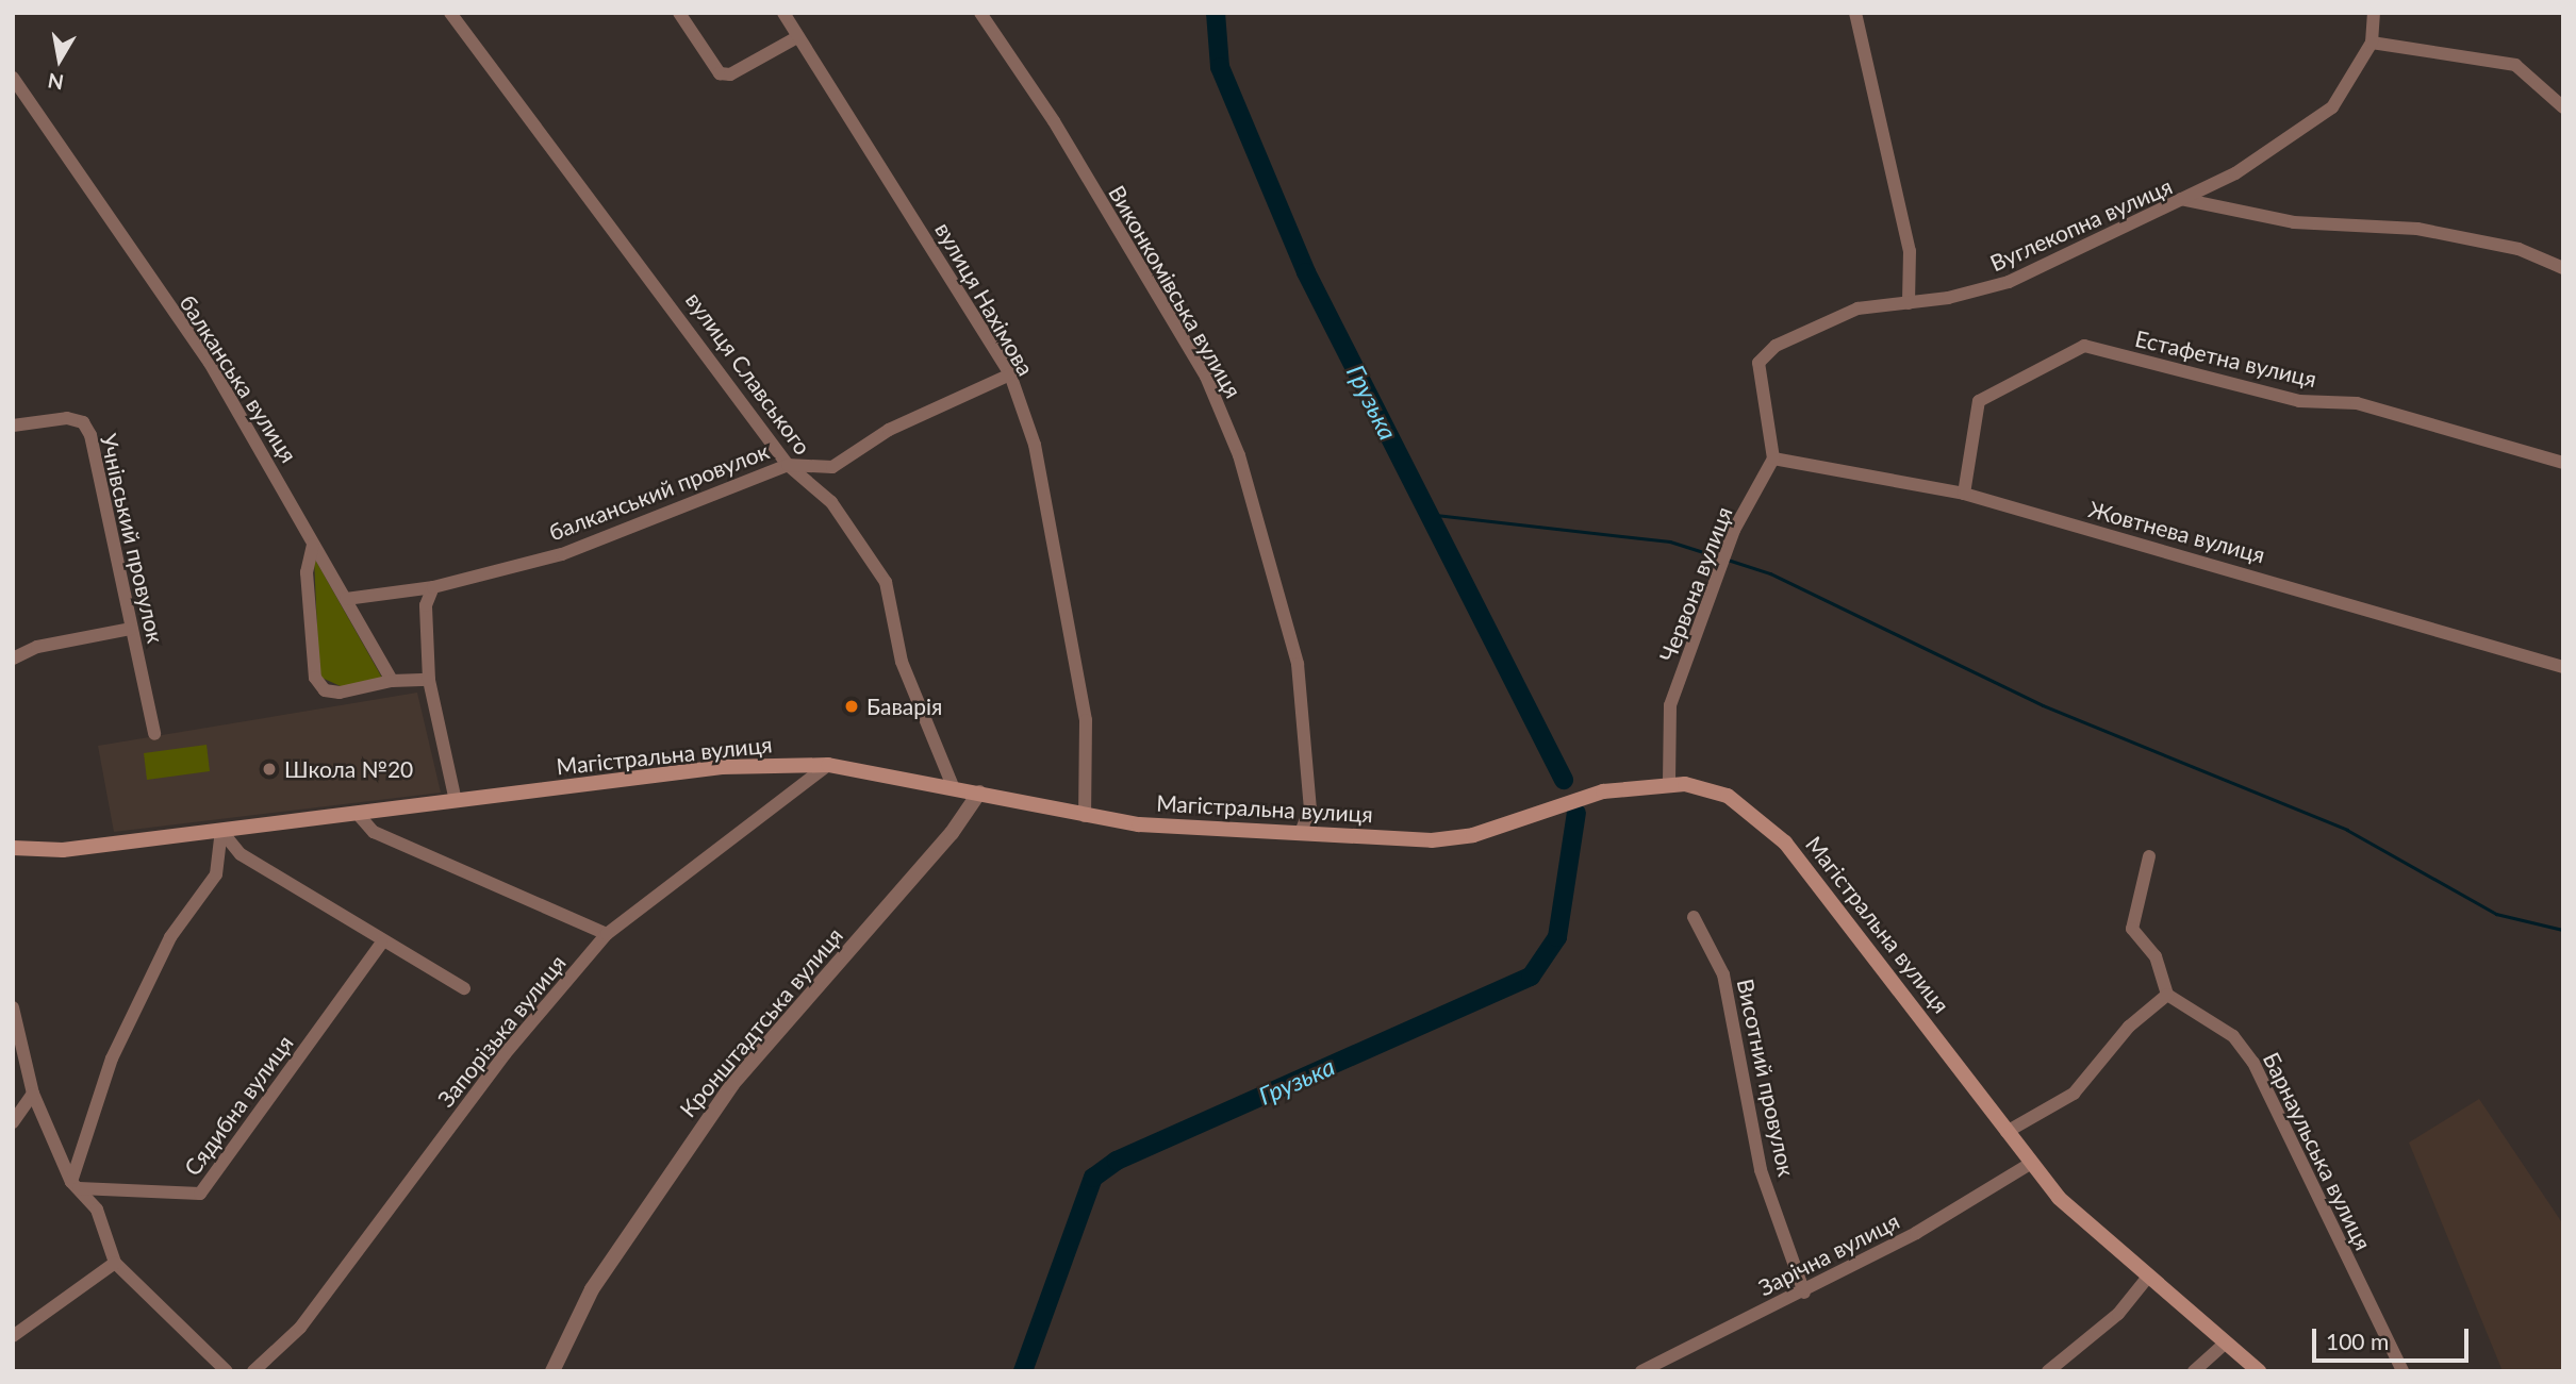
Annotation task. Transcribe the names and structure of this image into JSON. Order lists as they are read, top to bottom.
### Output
{
  "streets": {
    "main road": ["Магістральна вулиця"],
    "street": [
      "Вуглекопна вулиця",
      "Виконкомівська вулиця",
      "вулиця Нахімова",
      "Естафетна вулиця",
      "вулиця Славського",
      "балканська вулиця",
      "балканський провулок",
      "Жовтнева вулиця",
      "Учнівський провулок",
      "Червона вулиця",
      "Кронштадтська вулиця",
      "Запорізька вулиця",
      "Висотний провулок",
      "Сядибна вулиця",
      "Барнаульська вулиця",
      "Зарічна вулиця"
    ]
  },
  "crossings": [
    ["Вуглекопна вулиця", "Жовтнева вулиця"],
    ["Вуглекопна вулиця", "Червона вулиця"],
    ["Виконкомівська вулиця", "Магістральна вулиця"],
    ["вулиця Нахімова", "балканський провулок"],
    ["вулиця Нахімова", "Магістральна вулиця"],
    ["Естафетна вулиця", "Жовтнева вулиця"],
    ["вулиця Славського", "балканський провулок"],
    ["вулиця Славського", "Магістральна вулиця"],
    ["балканська вулиця", "балканський провулок"],
    ["Жовтнева вулиця", "Червона вулиця"],
    ["Червона вулиця", "Магістральна вулиця"],
    ["Магістральна вулиця", "Кронштадтська вулиця"],
    ["Магістральна вулиця", "Запорізька вулиця"],
    ["Магістральна вулиця", "Зарічна вулиця"],
    ["Висотний провулок", "Зарічна вулиця"]
  ],
  "water": ["Грузька"],
  "places": ["Баварія", "Школа №20"],
  "scale_bar": "100 m",
  "north": "bottom"
}
